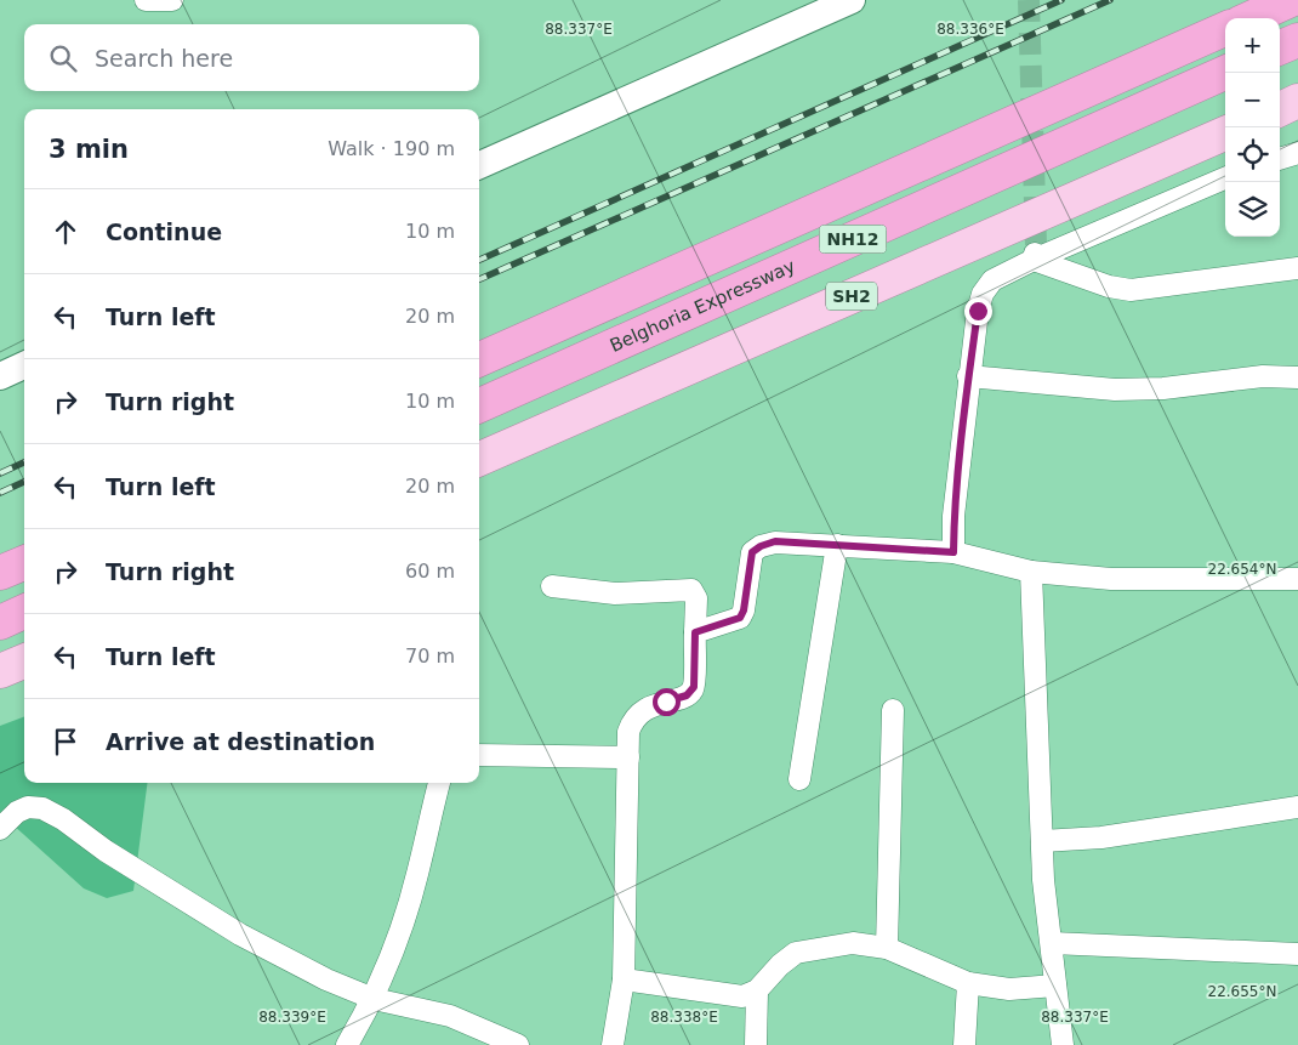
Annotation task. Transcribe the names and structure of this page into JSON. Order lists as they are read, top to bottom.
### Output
{
  "streets": {
    "highway": ["NH12", "Belghoria Expressway"],
    "main road": ["SH2"]
  },
  "page": {
    "map_buttons": ["+", "−"],
    "search": "Search here",
    "heading": ["3 min", "Walk · 190 m"],
    "list": [
      ["Continue", "10 m"],
      ["Turn left", "20 m"],
      ["Turn right", "10 m"],
      ["Turn left", "20 m"],
      ["Turn right", "60 m"],
      ["Turn left", "70 m"],
      "Arrive at destination"
    ]
  },
  "coordinates": [
    "88.337°E",
    "88.336°E",
    "22.654°N",
    "22.655°N",
    "88.339°E",
    "88.338°E"
  ]
}
